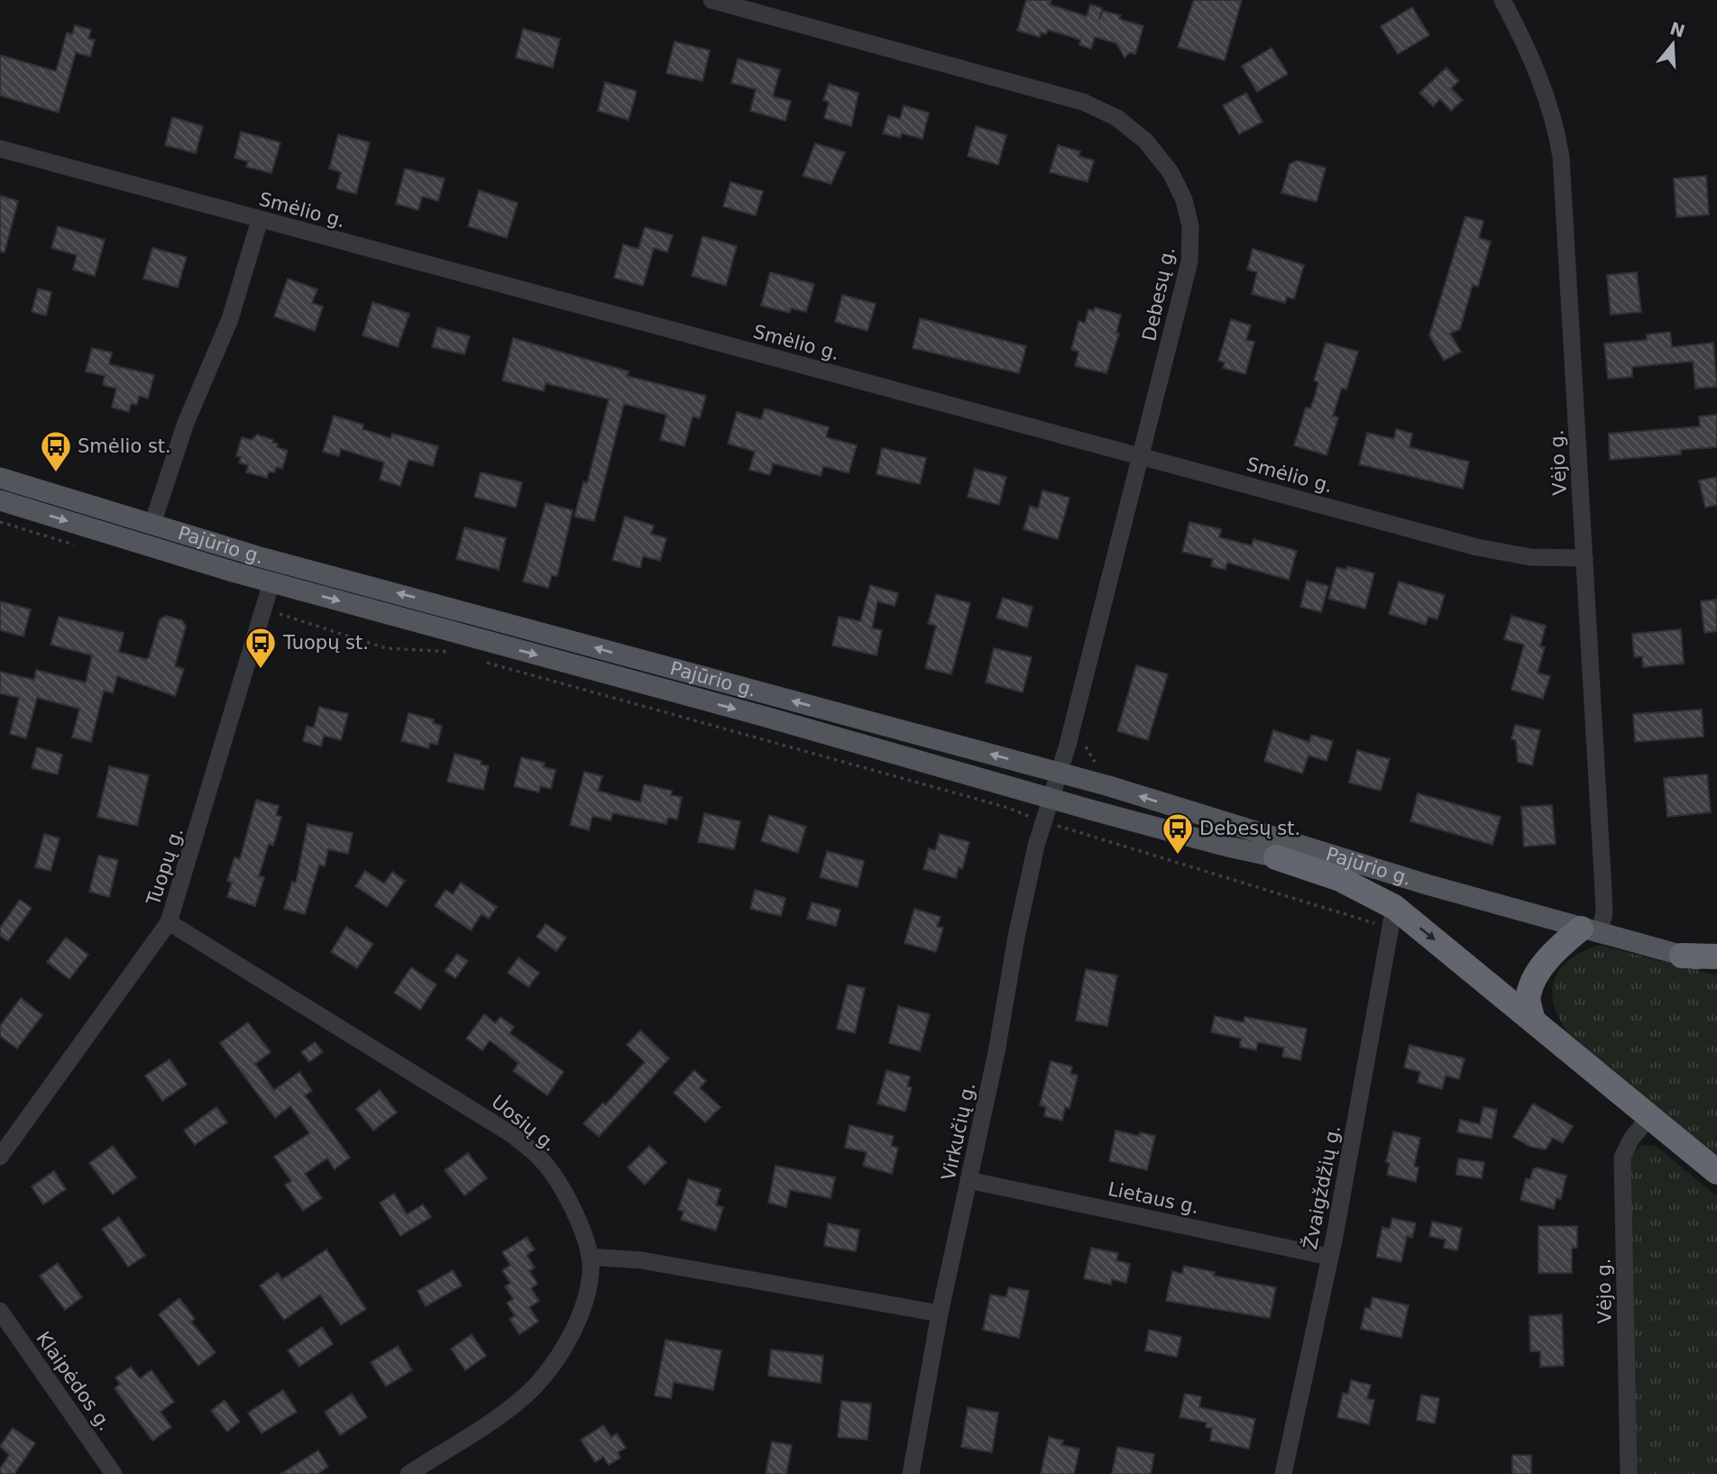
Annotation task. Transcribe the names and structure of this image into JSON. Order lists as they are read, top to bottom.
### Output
{
  "streets": {
    "main road": ["Pajūrio g."],
    "street": [
      "Smėlio g.",
      "Debesų g.",
      "Vėjo g.",
      "Tuopų g.",
      "Uosių g.",
      "Virkučių g.",
      "Žvaigždžių g.",
      "Lietaus g.",
      "Klaipėdos g."
    ]
  },
  "crossings": [
    ["Smėlio g.", "Debesų g."],
    ["Smėlio g.", "Vėjo g."],
    ["Debesų g.", "Pajūrio g."],
    ["Debesų g.", "Virkučių g."],
    ["Vėjo g.", "Pajūrio g."],
    ["Pajūrio g.", "Tuopų g."],
    ["Pajūrio g.", "Virkučių g."],
    ["Tuopų g.", "Uosių g."],
    ["Virkučių g.", "Lietaus g."],
    ["Žvaigždžių g.", "Lietaus g."]
  ],
  "places": {
    "bus stop": ["Smėlio st.", "Tuopų st.", "Debesų st."]
  },
  "north": "top"
}
